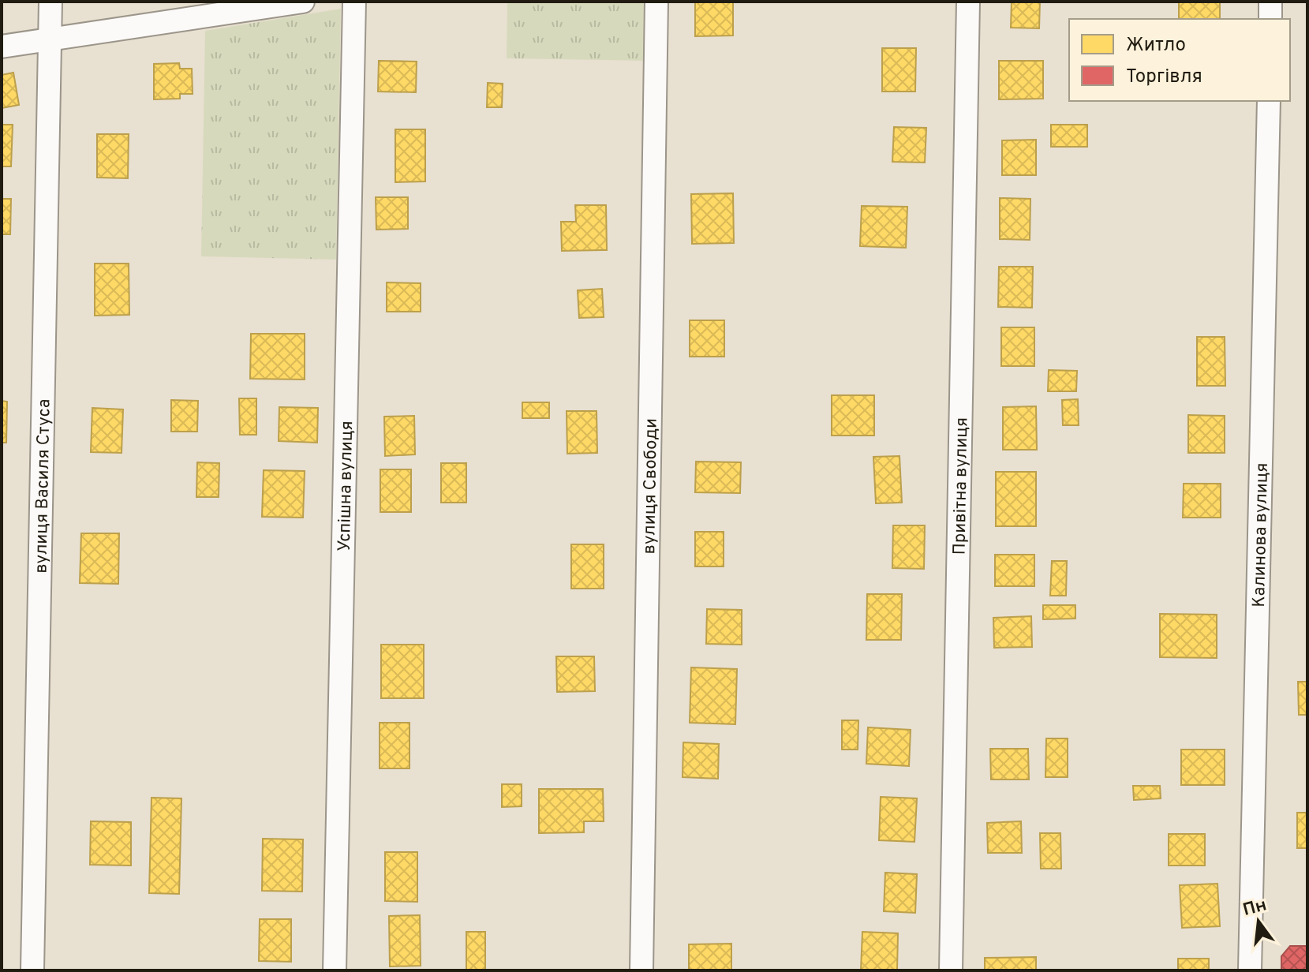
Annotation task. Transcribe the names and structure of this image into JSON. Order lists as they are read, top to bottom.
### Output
{
  "streets": {
    "street": [
      "вулиця Василя Стуса",
      "Успішна вулиця",
      "вулиця Свободи",
      "Привітна вулиця",
      "Калинова вулиця"
    ]
  },
  "legend": ["Житло", "Торгівля"],
  "north": "top"
}
